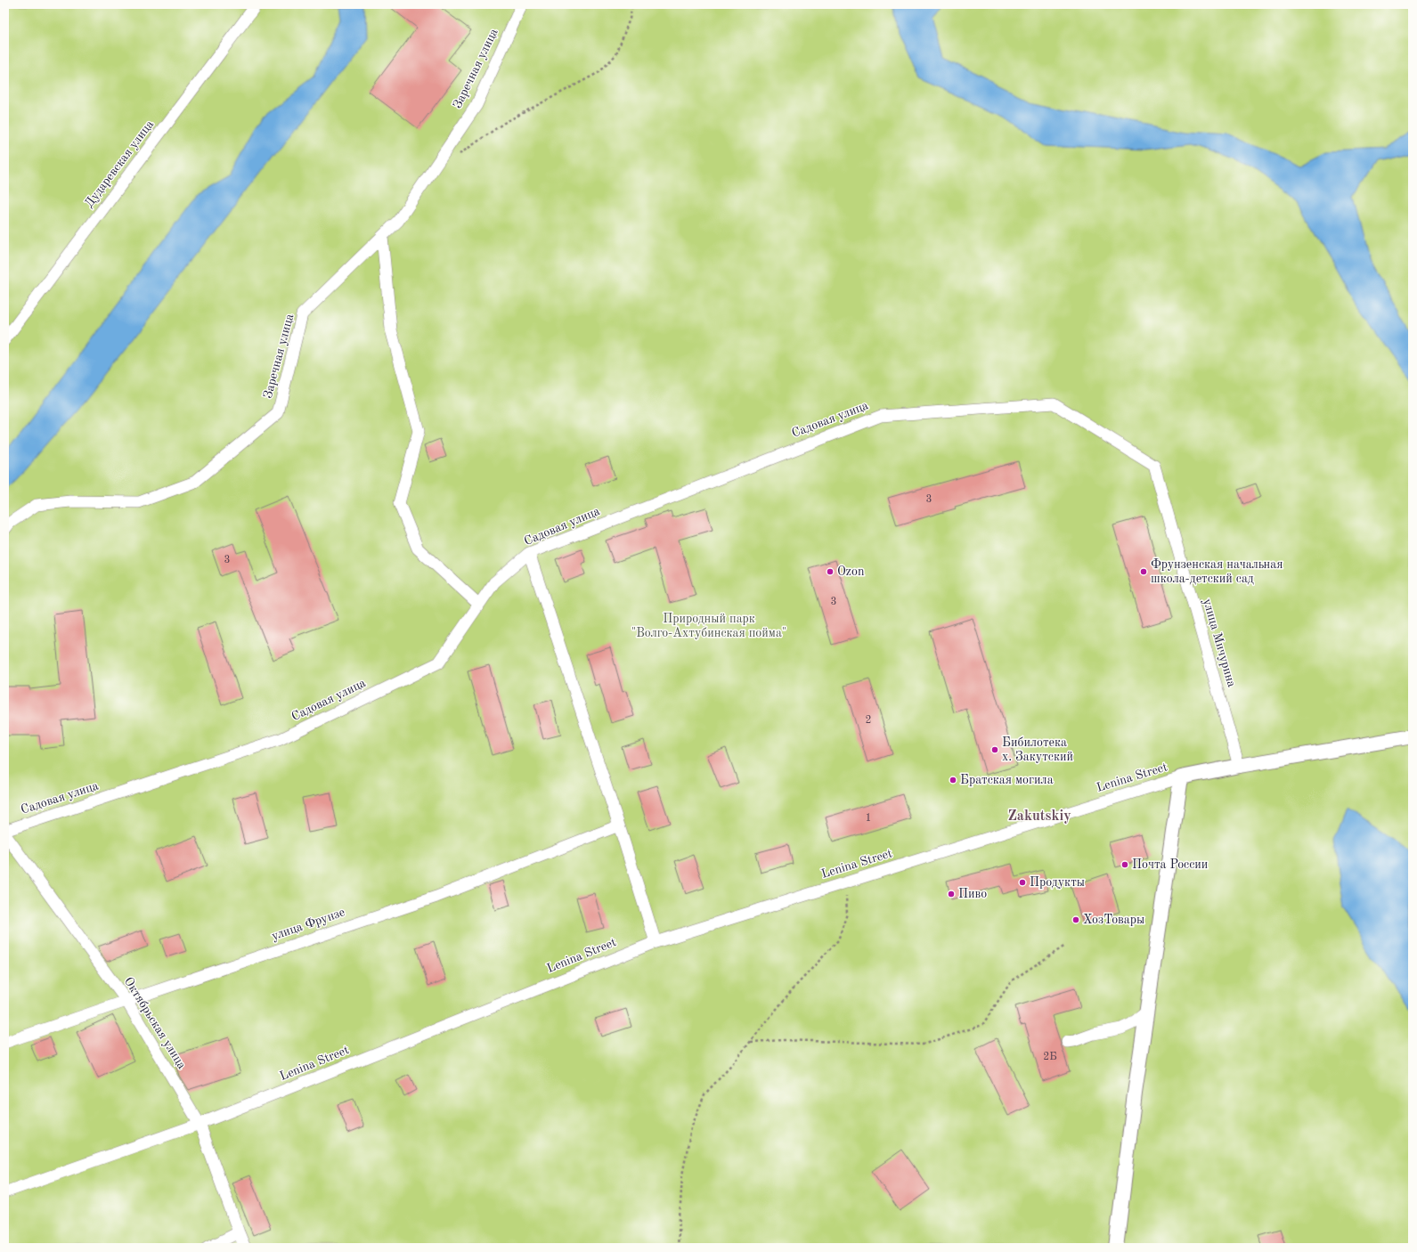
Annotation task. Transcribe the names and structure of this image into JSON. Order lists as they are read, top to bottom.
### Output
{
  "streets": {
    "street": [
      "Заречная улица",
      "Дударевская улица",
      "Садовая улица",
      "улица Мичурина",
      "Lenina Street",
      "улица Фрунзе",
      "Октябрьская улица"
    ]
  },
  "crossings": [
    ["Садовая улица", "улица Мичурина"],
    ["Садовая улица", "Октябрьская улица"],
    ["Lenina Street", "Октябрьская улица"],
    ["улица Фрунзе", "Октябрьская улица"]
  ],
  "districts": ["Zakutskiy"],
  "parks": ["Природный парк \"Волго-Ахтубинская пойма\""],
  "places": [
    "Ozon",
    "Фрунзенская начальная школа-детский сад",
    "Бибилотека х. Закутский",
    "Братская могила",
    "Почта России",
    "Продукты",
    "Пиво",
    "ХозТовары"
  ],
  "house_numbers": [
    "3",
    "3",
    "3",
    "2",
    "1",
    "2Б"
  ]
}
